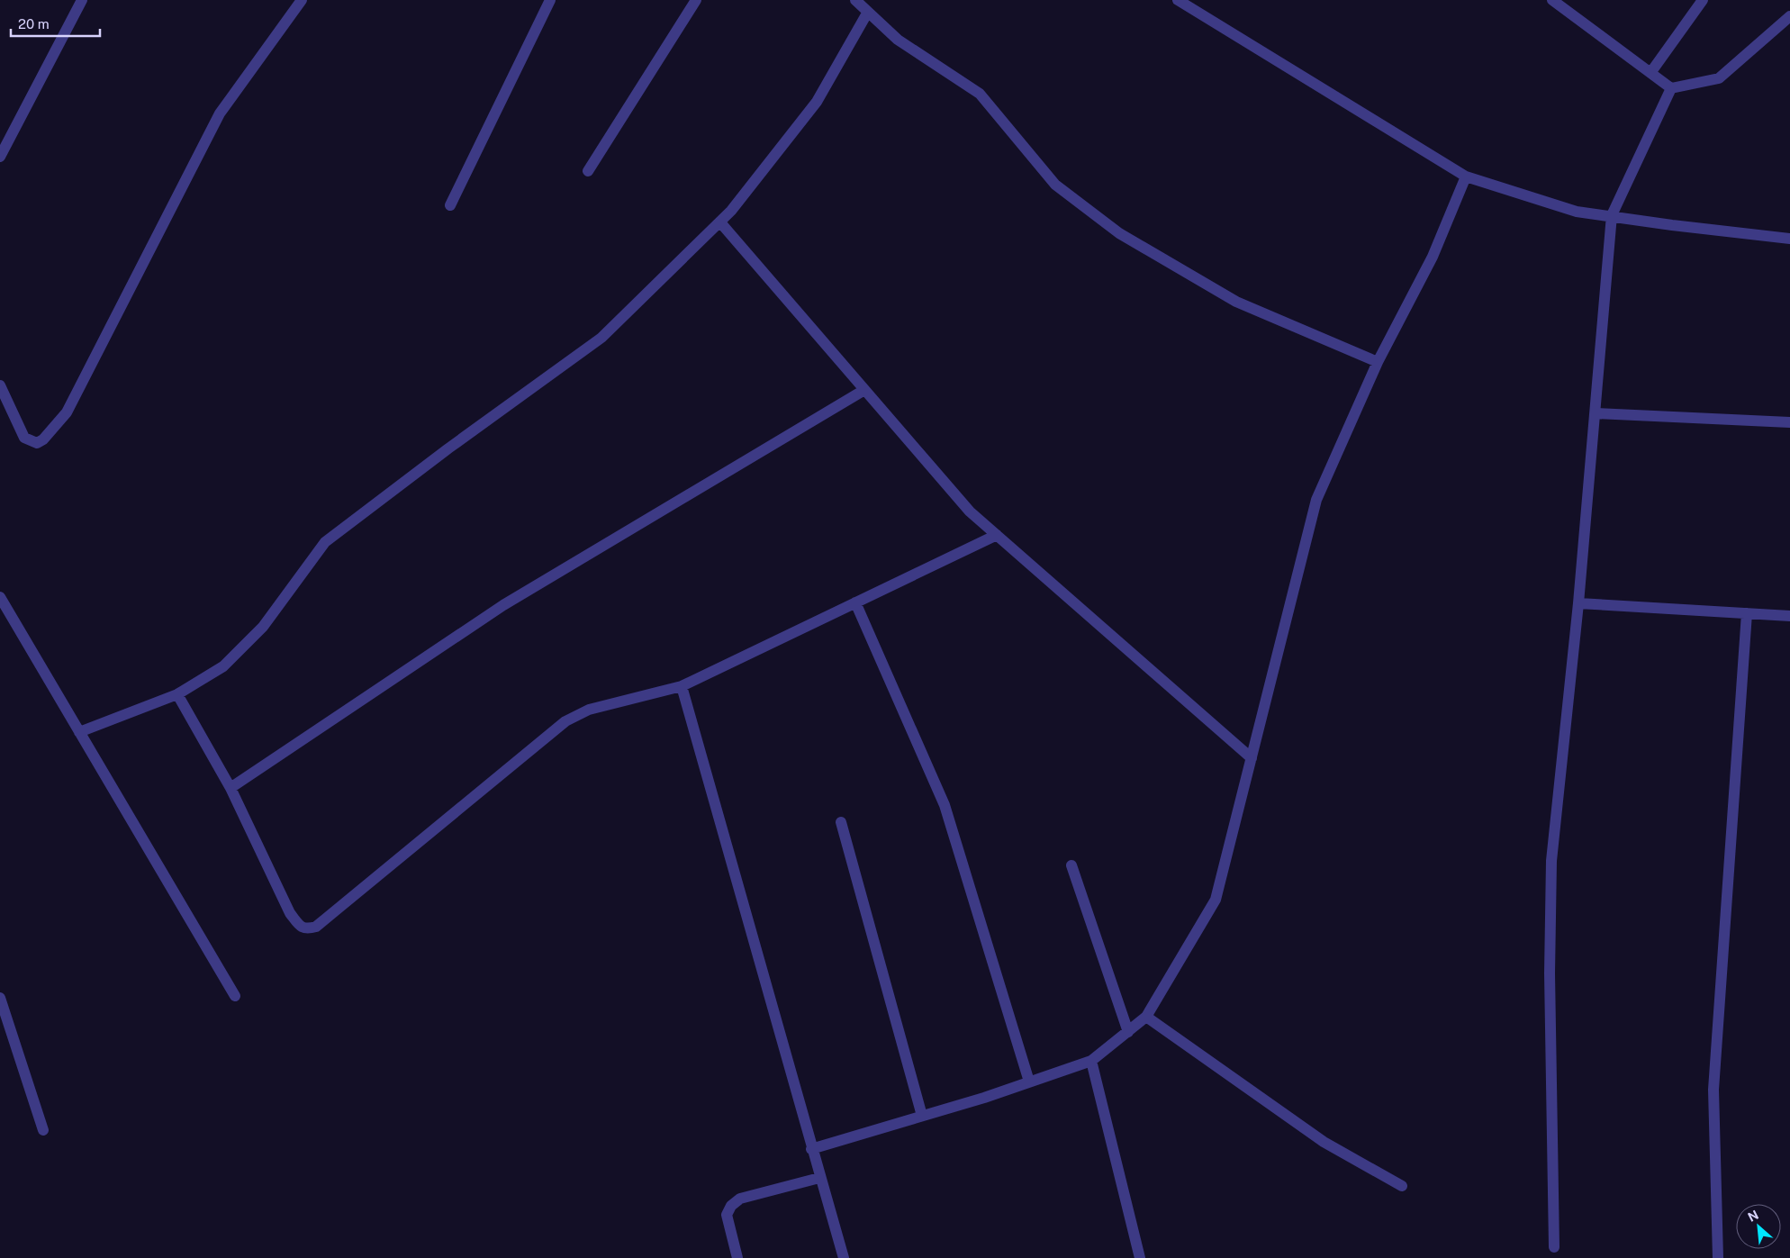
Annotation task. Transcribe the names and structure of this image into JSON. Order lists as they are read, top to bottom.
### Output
{
  "scale_bar": "20 m",
  "north": "top left"
}
